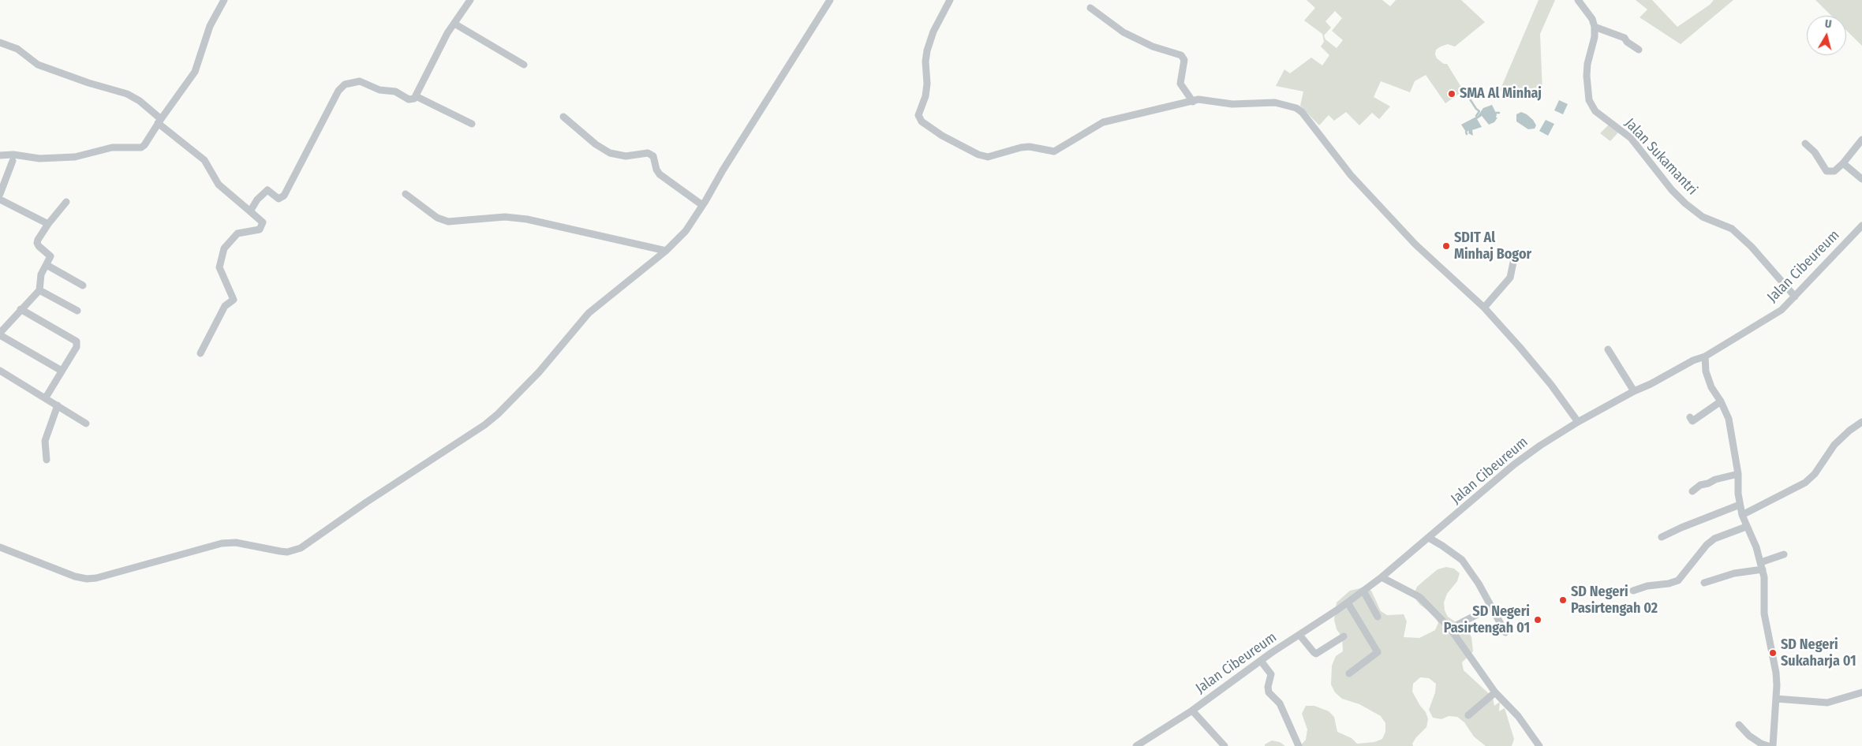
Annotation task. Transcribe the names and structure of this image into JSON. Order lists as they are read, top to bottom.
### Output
{
  "streets": {
    "street": ["Jalan Sukamantri", "Jalan Cibeureum"]
  },
  "crossings": [
    ["Jalan Sukamantri", "Jalan Cibeureum"]
  ],
  "places": [
    "SMA Al Minhaj",
    "SDIT Al Minhaj Bogor",
    "SD Negeri Pasirtengah 02",
    "SD Negeri Pasirtengah 01",
    "SD Negeri Sukaharja 01"
  ],
  "north": "top"
}
